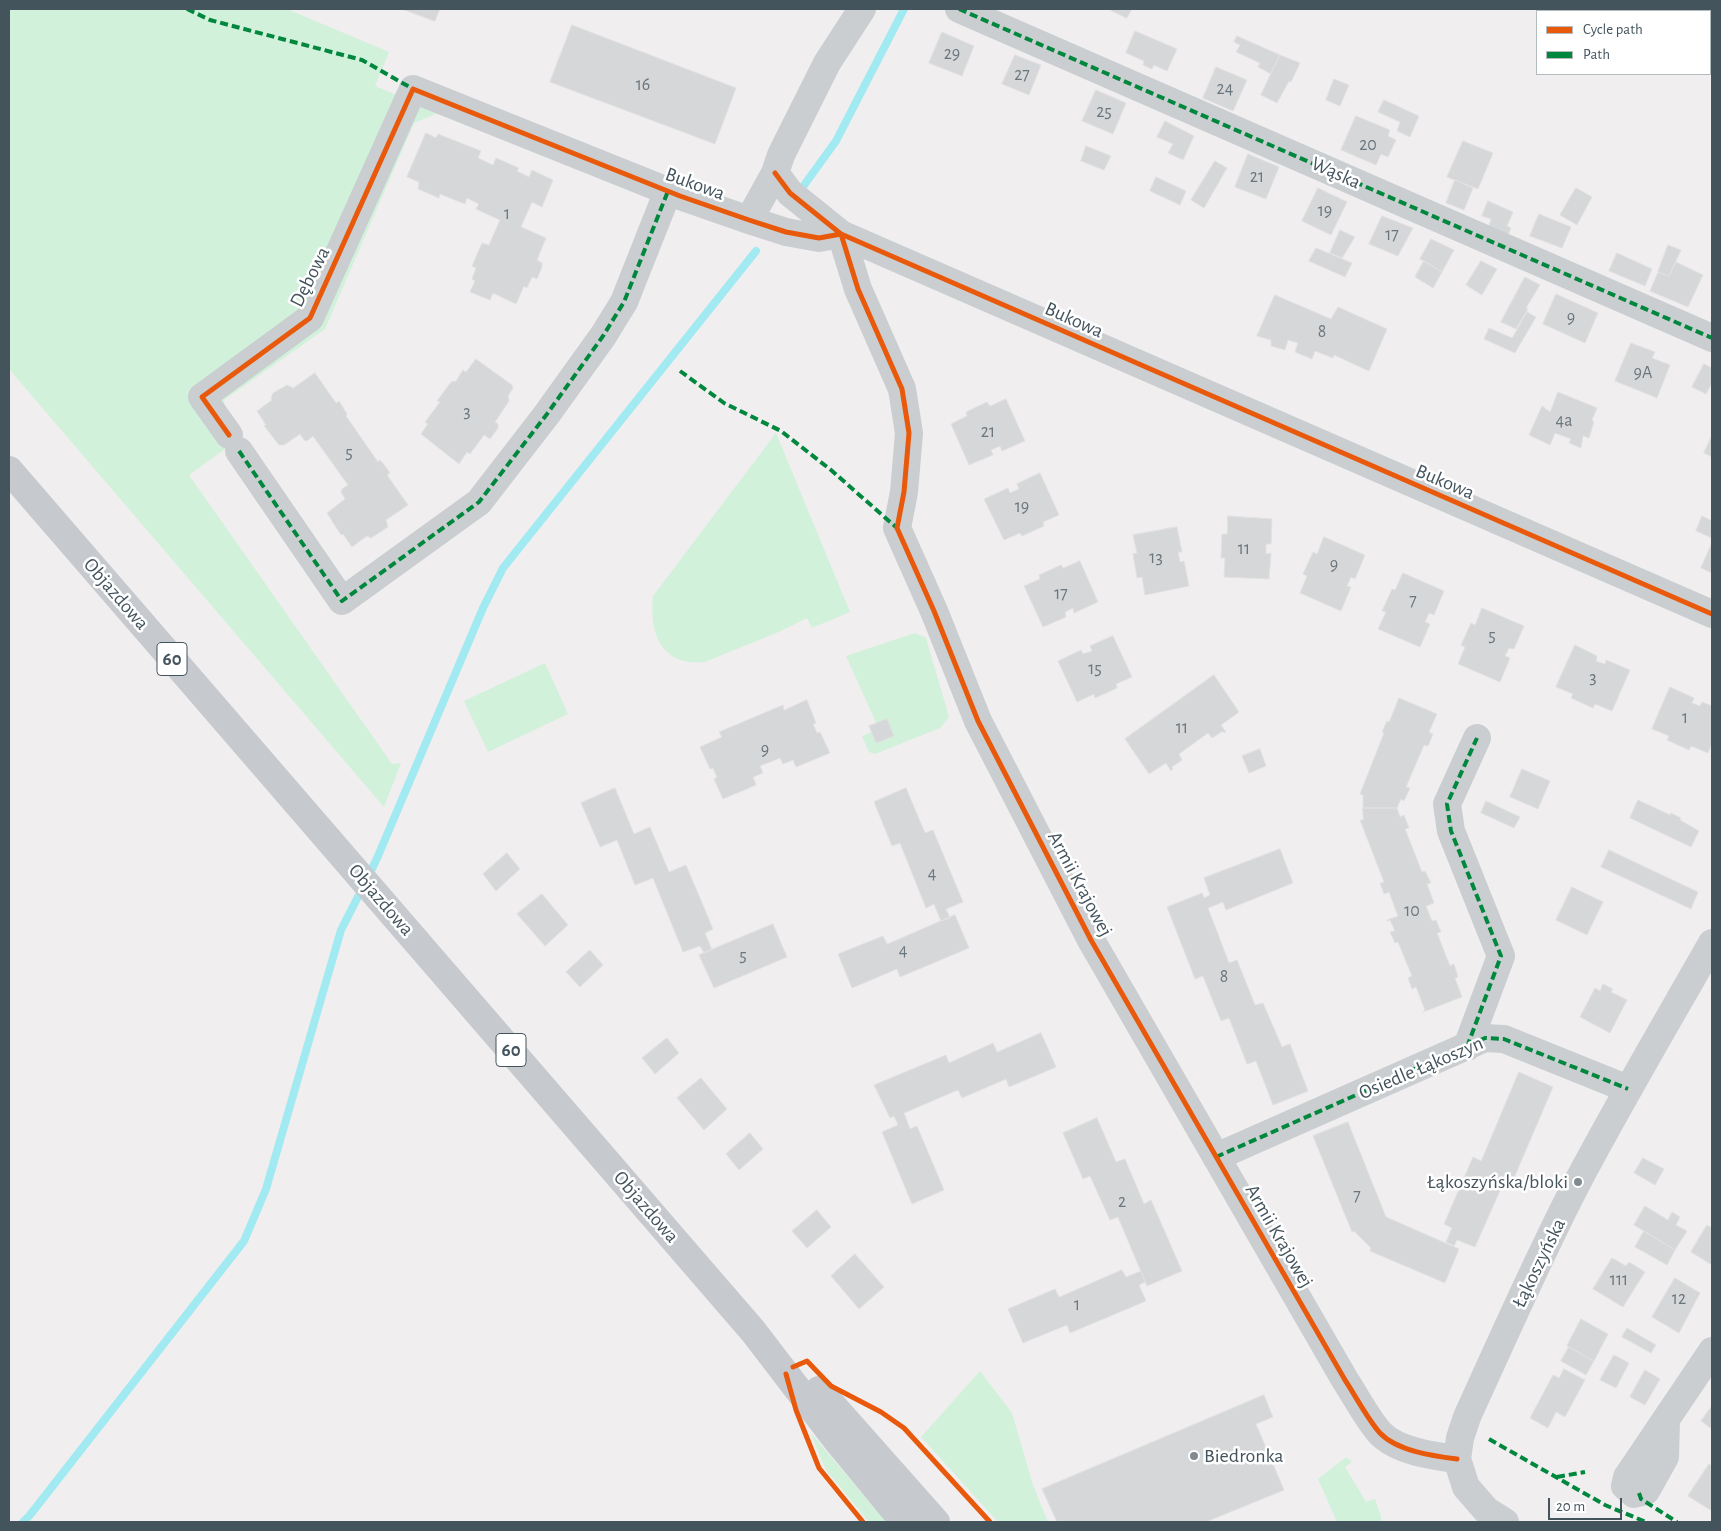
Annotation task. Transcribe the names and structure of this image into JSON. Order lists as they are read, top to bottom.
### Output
{
  "streets": {
    "main road": ["Objazdowa", "60"],
    "street": [
      "Wąska",
      "Bukowa",
      "Dębowa",
      "Armii Krajowej",
      "Osiedle Łąkoszyn",
      "Łąkoszyńska"
    ]
  },
  "crossings": [
    ["Bukowa", "Dębowa"],
    ["Bukowa", "Armii Krajowej"],
    ["Armii Krajowej", "Osiedle Łąkoszyn"],
    ["Armii Krajowej", "Łąkoszyńska"],
    ["Osiedle Łąkoszyn", "Łąkoszyńska"]
  ],
  "places": ["Łąkoszyńska/bloki", "Biedronka"],
  "house_numbers": [
    "29",
    "27",
    "16",
    "24",
    "25",
    "20",
    "21",
    "19",
    "1",
    "17",
    "9",
    "8",
    "9A",
    "3",
    "4a",
    "21",
    "5",
    "19",
    "11",
    "13",
    "9",
    "17",
    "7",
    "5",
    "15",
    "3",
    "1",
    "11",
    "9",
    "4",
    "10",
    "4",
    "5",
    "8",
    "7",
    "2",
    "111",
    "12",
    "1"
  ],
  "legend": ["Cycle path", "Path"],
  "scale_bar": "20 m"
}
